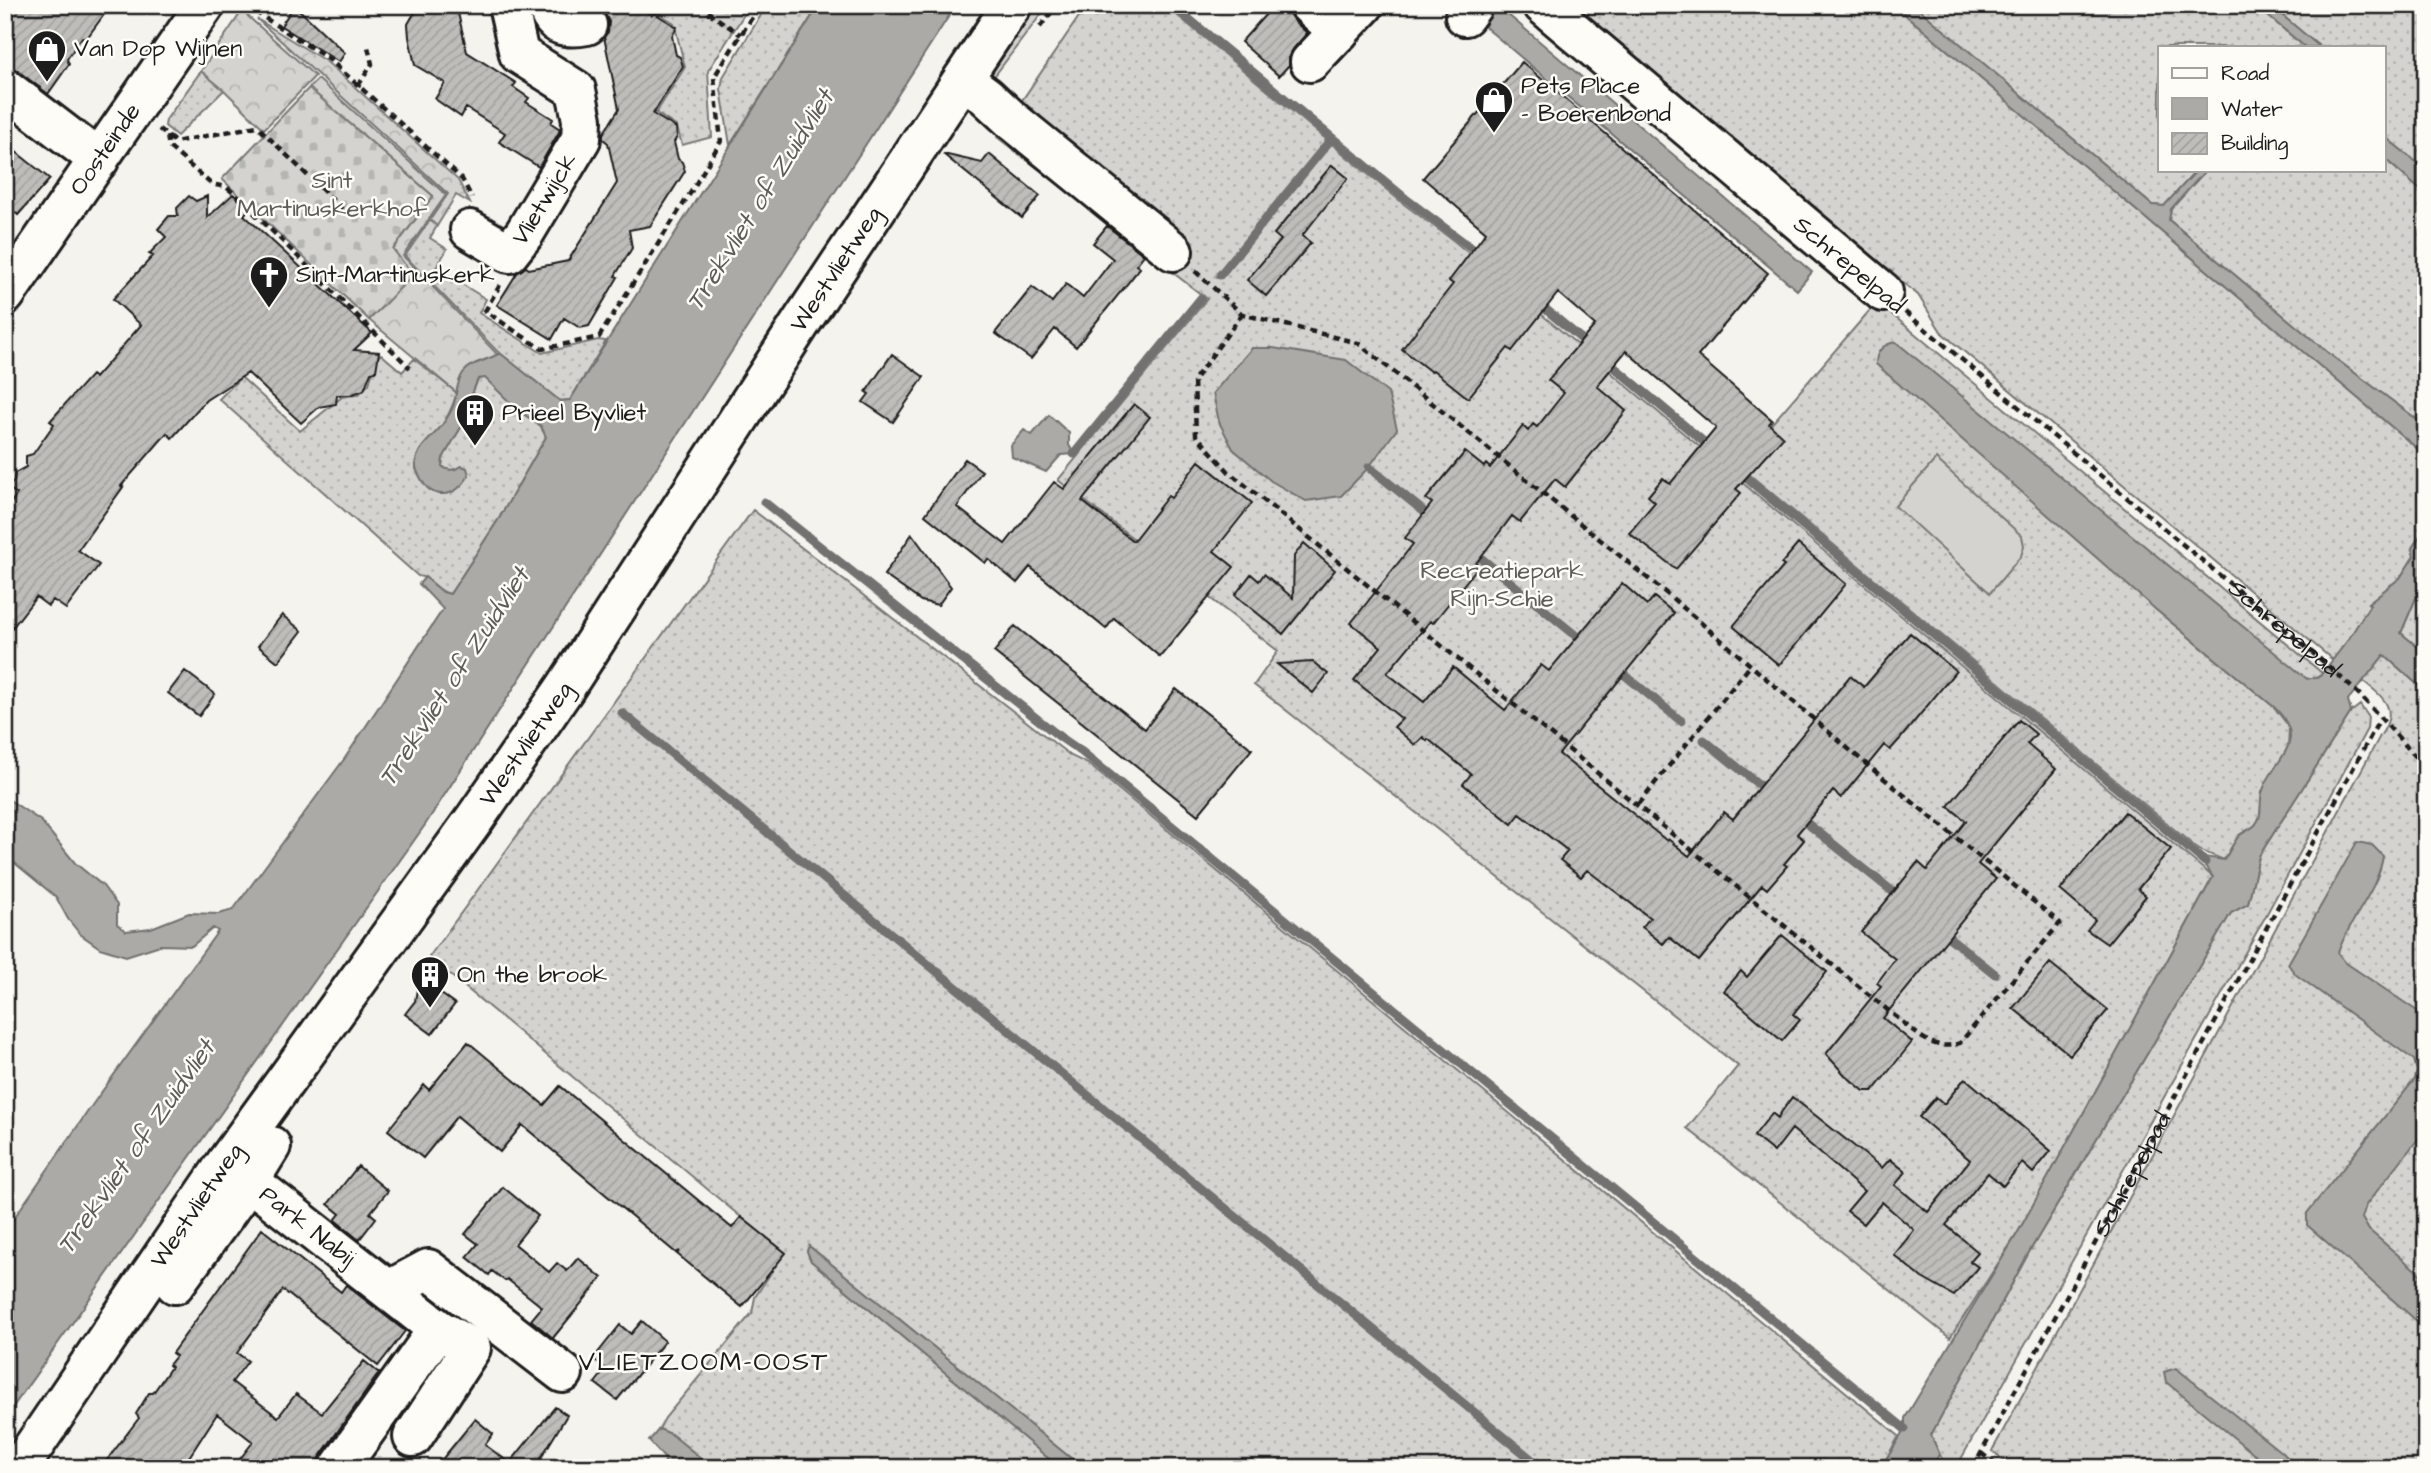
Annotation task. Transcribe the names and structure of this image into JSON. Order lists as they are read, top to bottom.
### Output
{
  "streets": {
    "street": [
      "Oosteinde",
      "Vlietwijck",
      "Schrepelpad",
      "Westvlietweg",
      "Park Nabij"
    ]
  },
  "crossings": [
    ["Westvlietweg", "Park Nabij"]
  ],
  "districts": ["VLIETZOOM-OOST"],
  "water": ["Trekvliet of Zuidvliet"],
  "parks": ["Sint Martinuskerkhof", "Recreatiepark Rijn-Schie"],
  "places": {
    "shop": ["Van Dop Wijnen", "Pets Place - Boerenbond"],
    "church": ["Sint-Martinuskerk"],
    "building": ["Prieel Byvliet", "On the brook"]
  },
  "legend": ["Road", "Water", "Building"]
}
